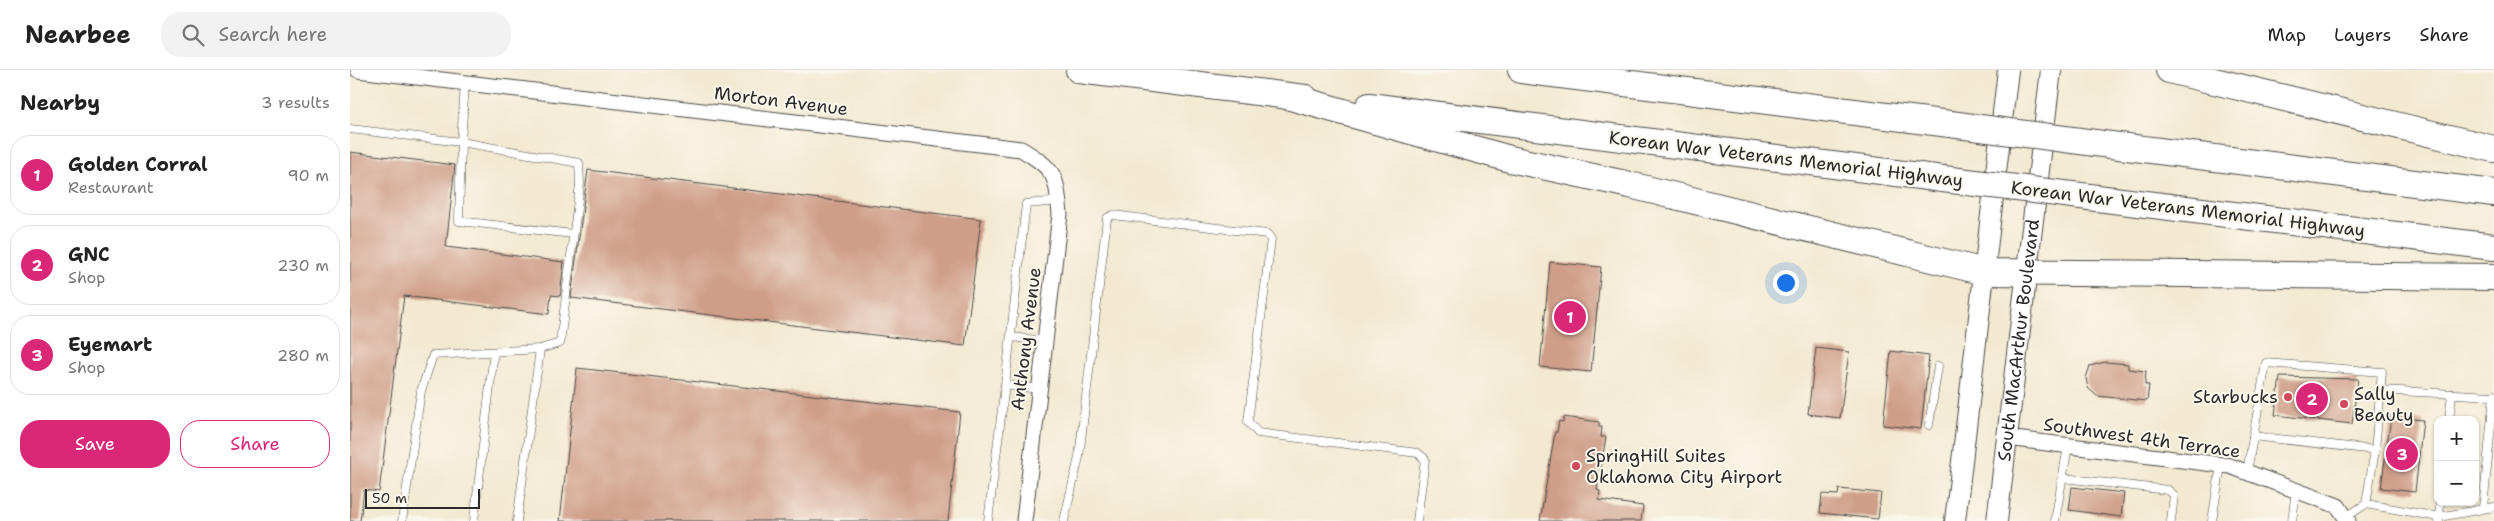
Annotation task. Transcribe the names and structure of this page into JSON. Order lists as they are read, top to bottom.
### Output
{
  "streets": {
    "highway": ["Korean War Veterans Memorial Highway"],
    "main road": ["South MacArthur Boulevard"],
    "street": ["Morton Avenue", "Anthony Avenue", "Southwest 4th Terrace"]
  },
  "crossings": [
    ["Morton Avenue", "Anthony Avenue"],
    ["South MacArthur Boulevard", "Southwest 4th Terrace"]
  ],
  "places": ["Starbucks", "Sally Beauty", "SpringHill Suites Oklahoma City Airport"],
  "scale_bar": "50 m",
  "page": {
    "header": "Nearbee",
    "search": "Search here",
    "nav": ["Map", "Layers", "Share"],
    "heading": ["Nearby", "3 results"],
    "list": [
      {
        "mark": "1",
        "name": "Golden Corral",
        "note": "Restaurant",
        "value": "90 m"
      },
      {
        "mark": "2",
        "name": "GNC",
        "note": "Shop",
        "value": "230 m"
      },
      {
        "mark": "3",
        "name": "Eyemart",
        "note": "Shop",
        "value": "280 m"
      }
    ],
    "pins": ["1", "2", "3"],
    "buttons": ["Save", "Share"],
    "map_buttons": ["+", "−"],
    "scale": "50 m"
  }
}
